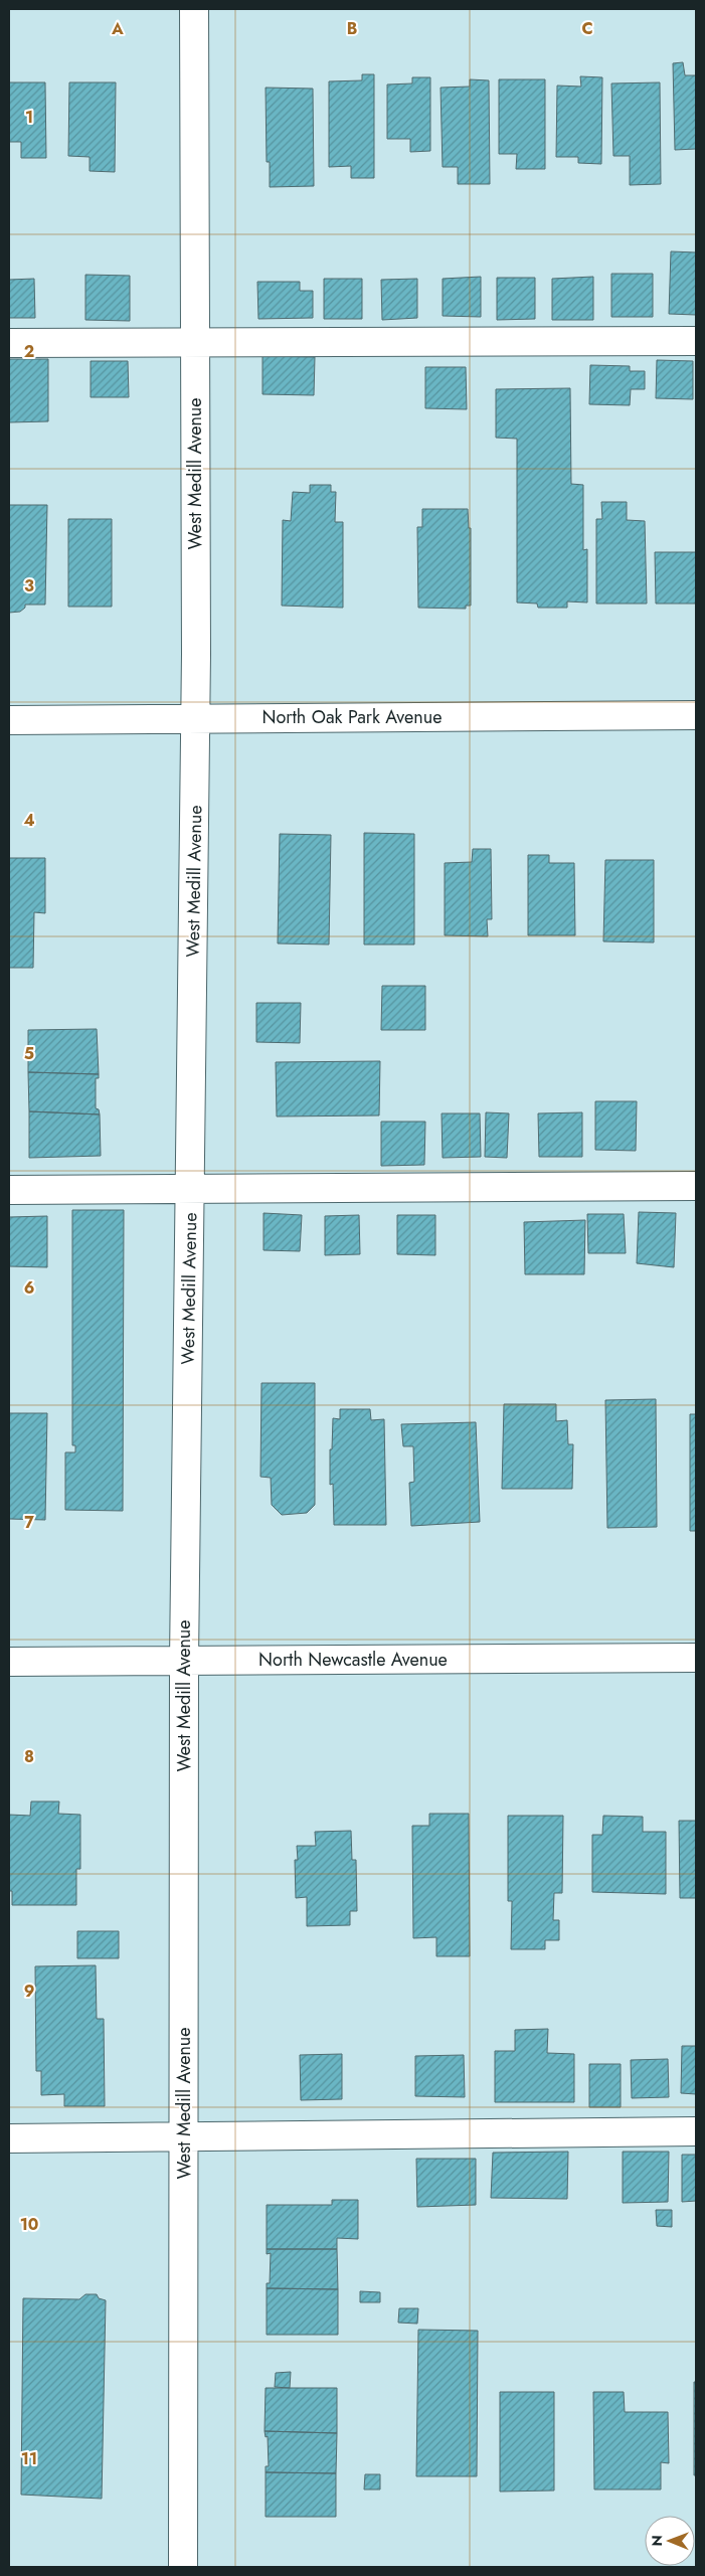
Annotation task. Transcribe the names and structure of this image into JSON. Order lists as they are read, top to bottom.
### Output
{
  "streets": {
    "street": ["West Medill Avenue", "North Oak Park Avenue", "North Newcastle Avenue"]
  },
  "crossings": [
    ["West Medill Avenue", "North Oak Park Avenue"],
    ["West Medill Avenue", "North Newcastle Avenue"]
  ],
  "north": "left",
  "grid": {
    "columns": ["A", "B", "C"],
    "rows": [
      "1",
      "2",
      "3",
      "4",
      "5",
      "6",
      "7",
      "8",
      "9",
      "10",
      "11"
    ]
  }
}
